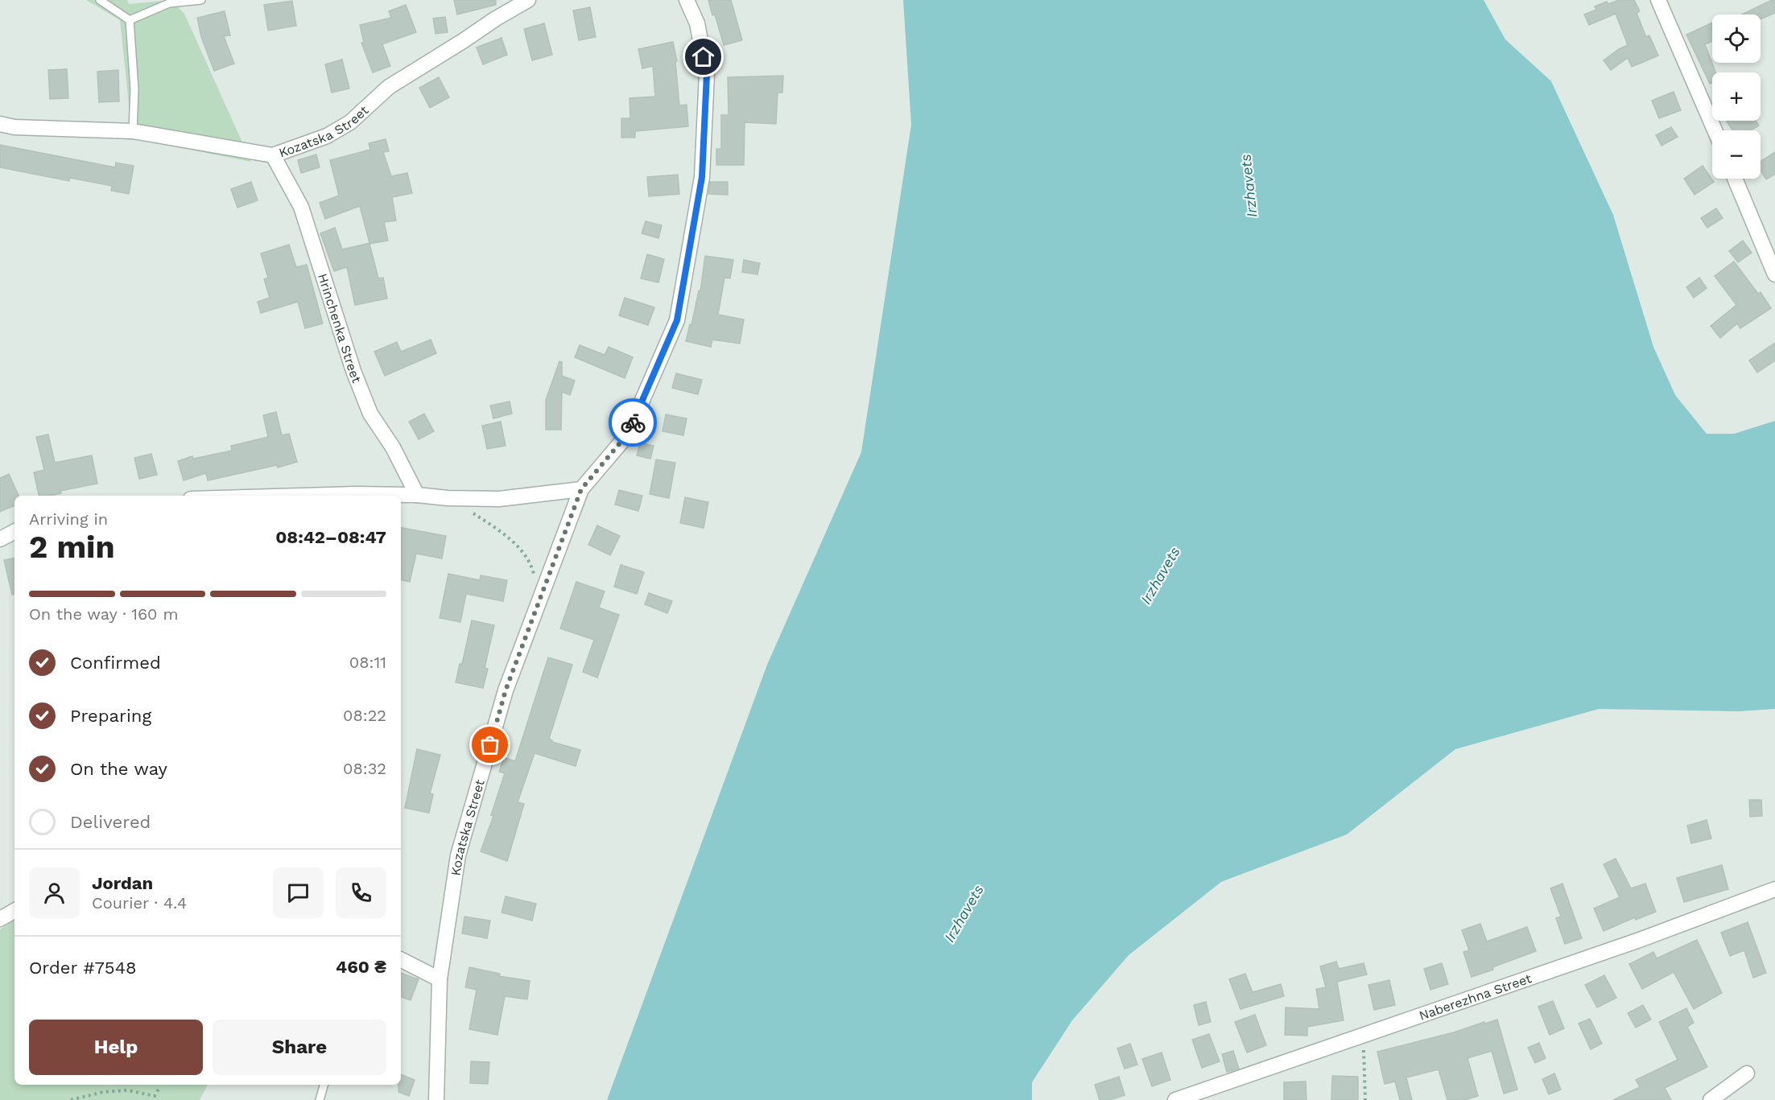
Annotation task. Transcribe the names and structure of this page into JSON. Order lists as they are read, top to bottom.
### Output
{
  "streets": {
    "street": ["Kozatska Street", "Hrinchenka Street", "Naberezhna Street"]
  },
  "crossings": [
    ["Kozatska Street", "Hrinchenka Street"]
  ],
  "water": ["Irzhavets"],
  "page": {
    "map_buttons": ["+", "−"],
    "heading": ["2 min", "Arriving in", "08:42–08:47"],
    "panel": [
      "Jordan",
      "Courier · 4.4",
      "Order #7548",
      "460 ₴"
    ],
    "bar": "On the way · 160 m",
    "list": [
      ["Confirmed", "08:11"],
      ["Preparing", "08:22"],
      ["On the way", "08:32"],
      "Delivered"
    ],
    "buttons": ["Help", "Share"]
  }
}
